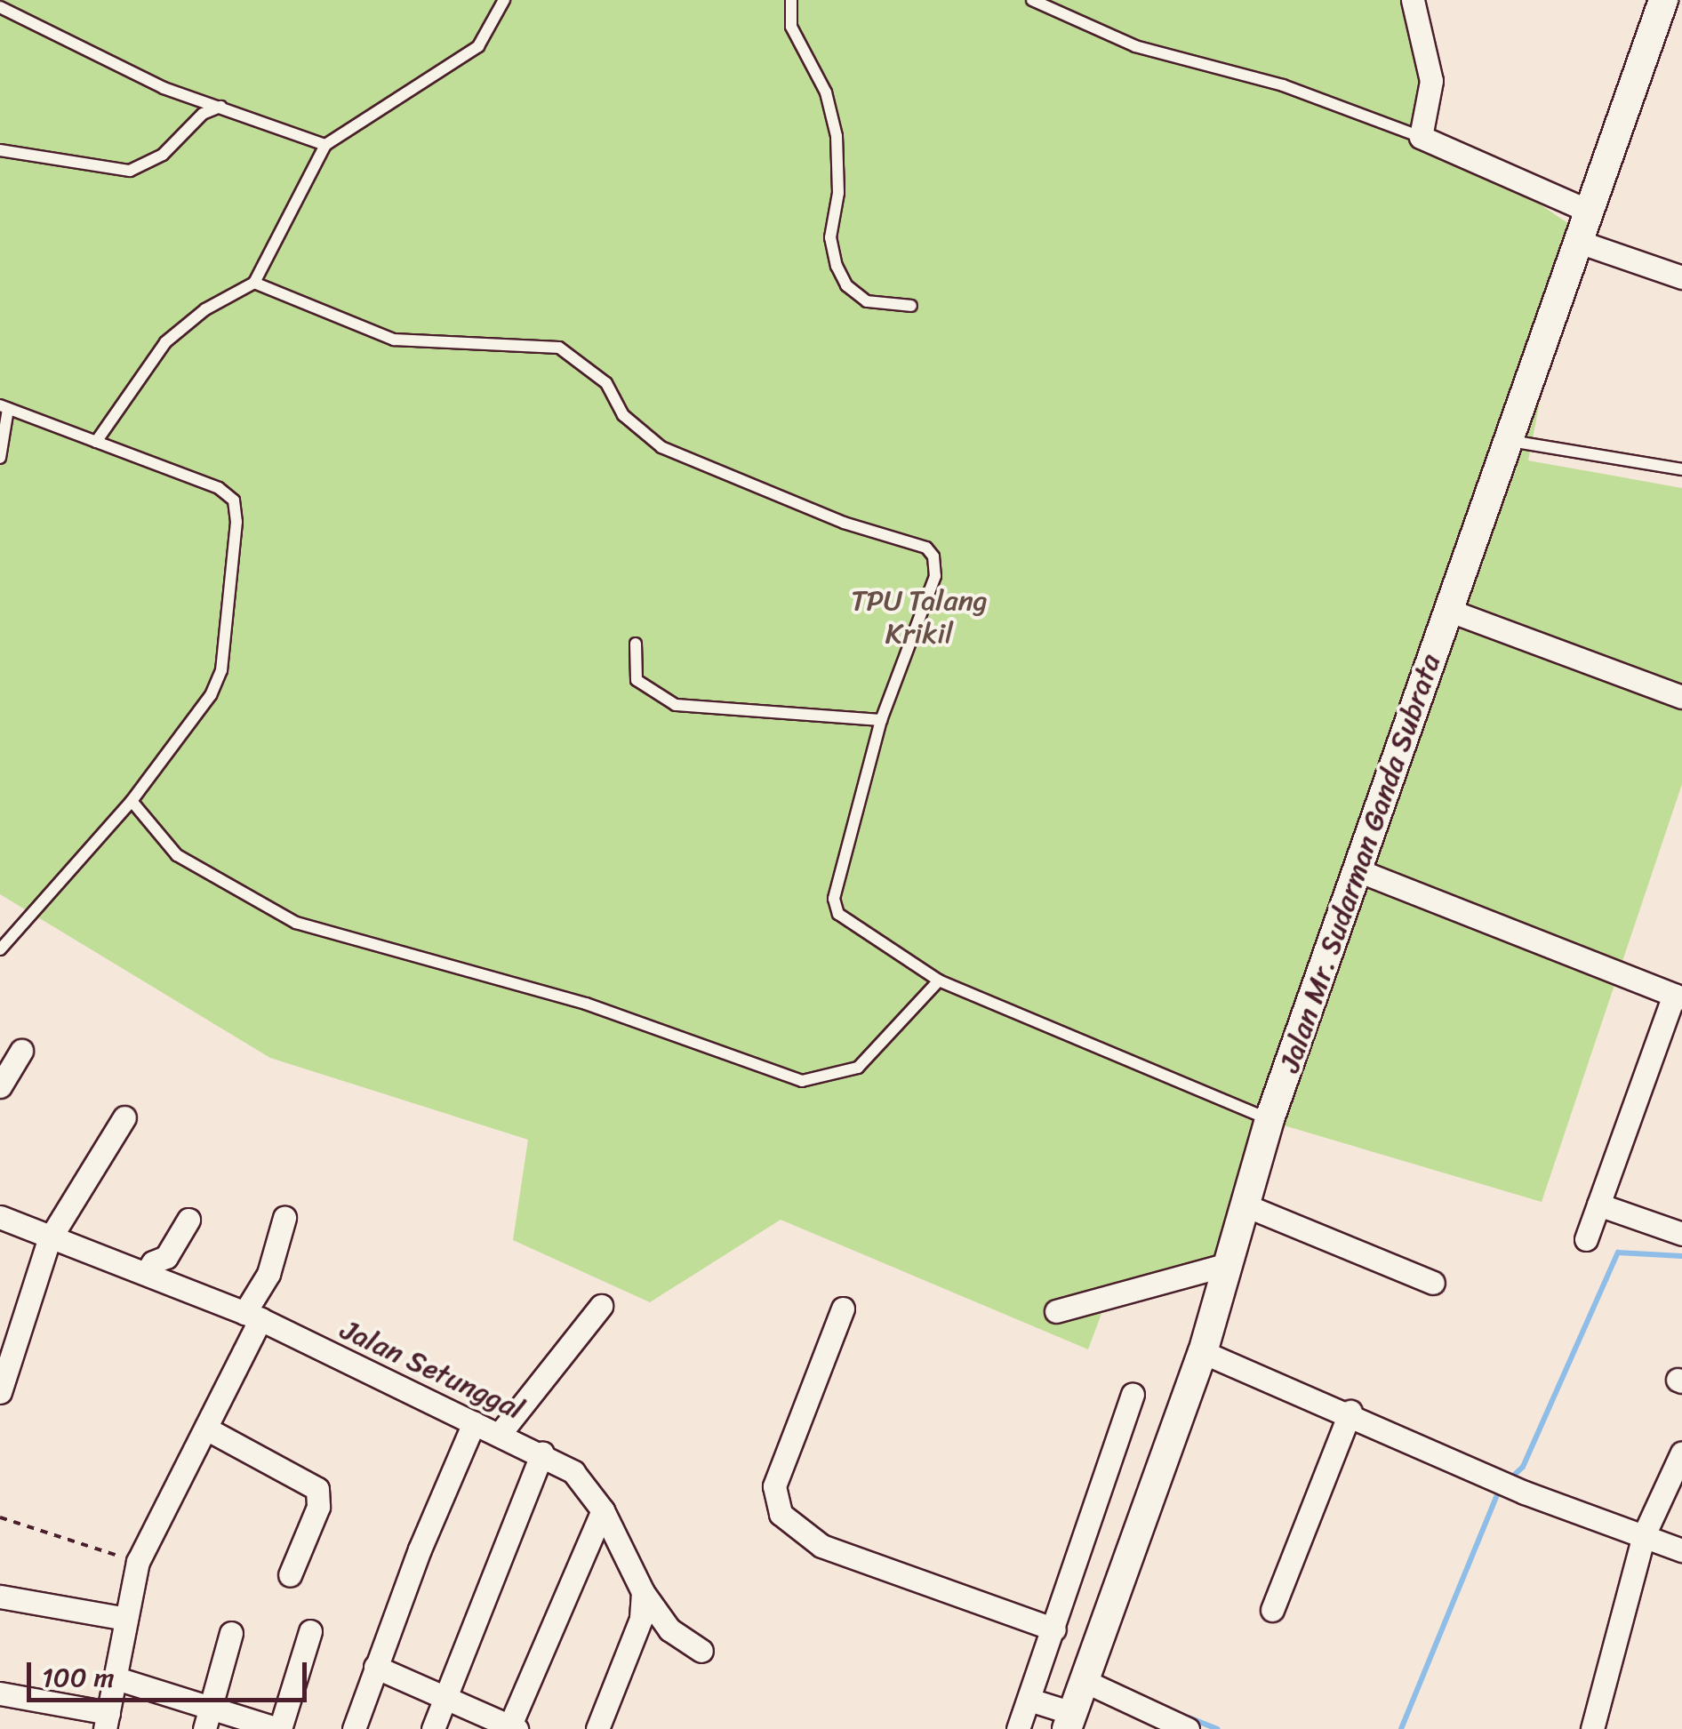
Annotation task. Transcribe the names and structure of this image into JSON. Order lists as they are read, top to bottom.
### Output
{
  "streets": {
    "street": ["Jalan Mr. Sudarman Ganda Subrata", "Jalan Setunggal"]
  },
  "parks": ["TPU Talang Krikil"],
  "scale_bar": "100 m"
}
